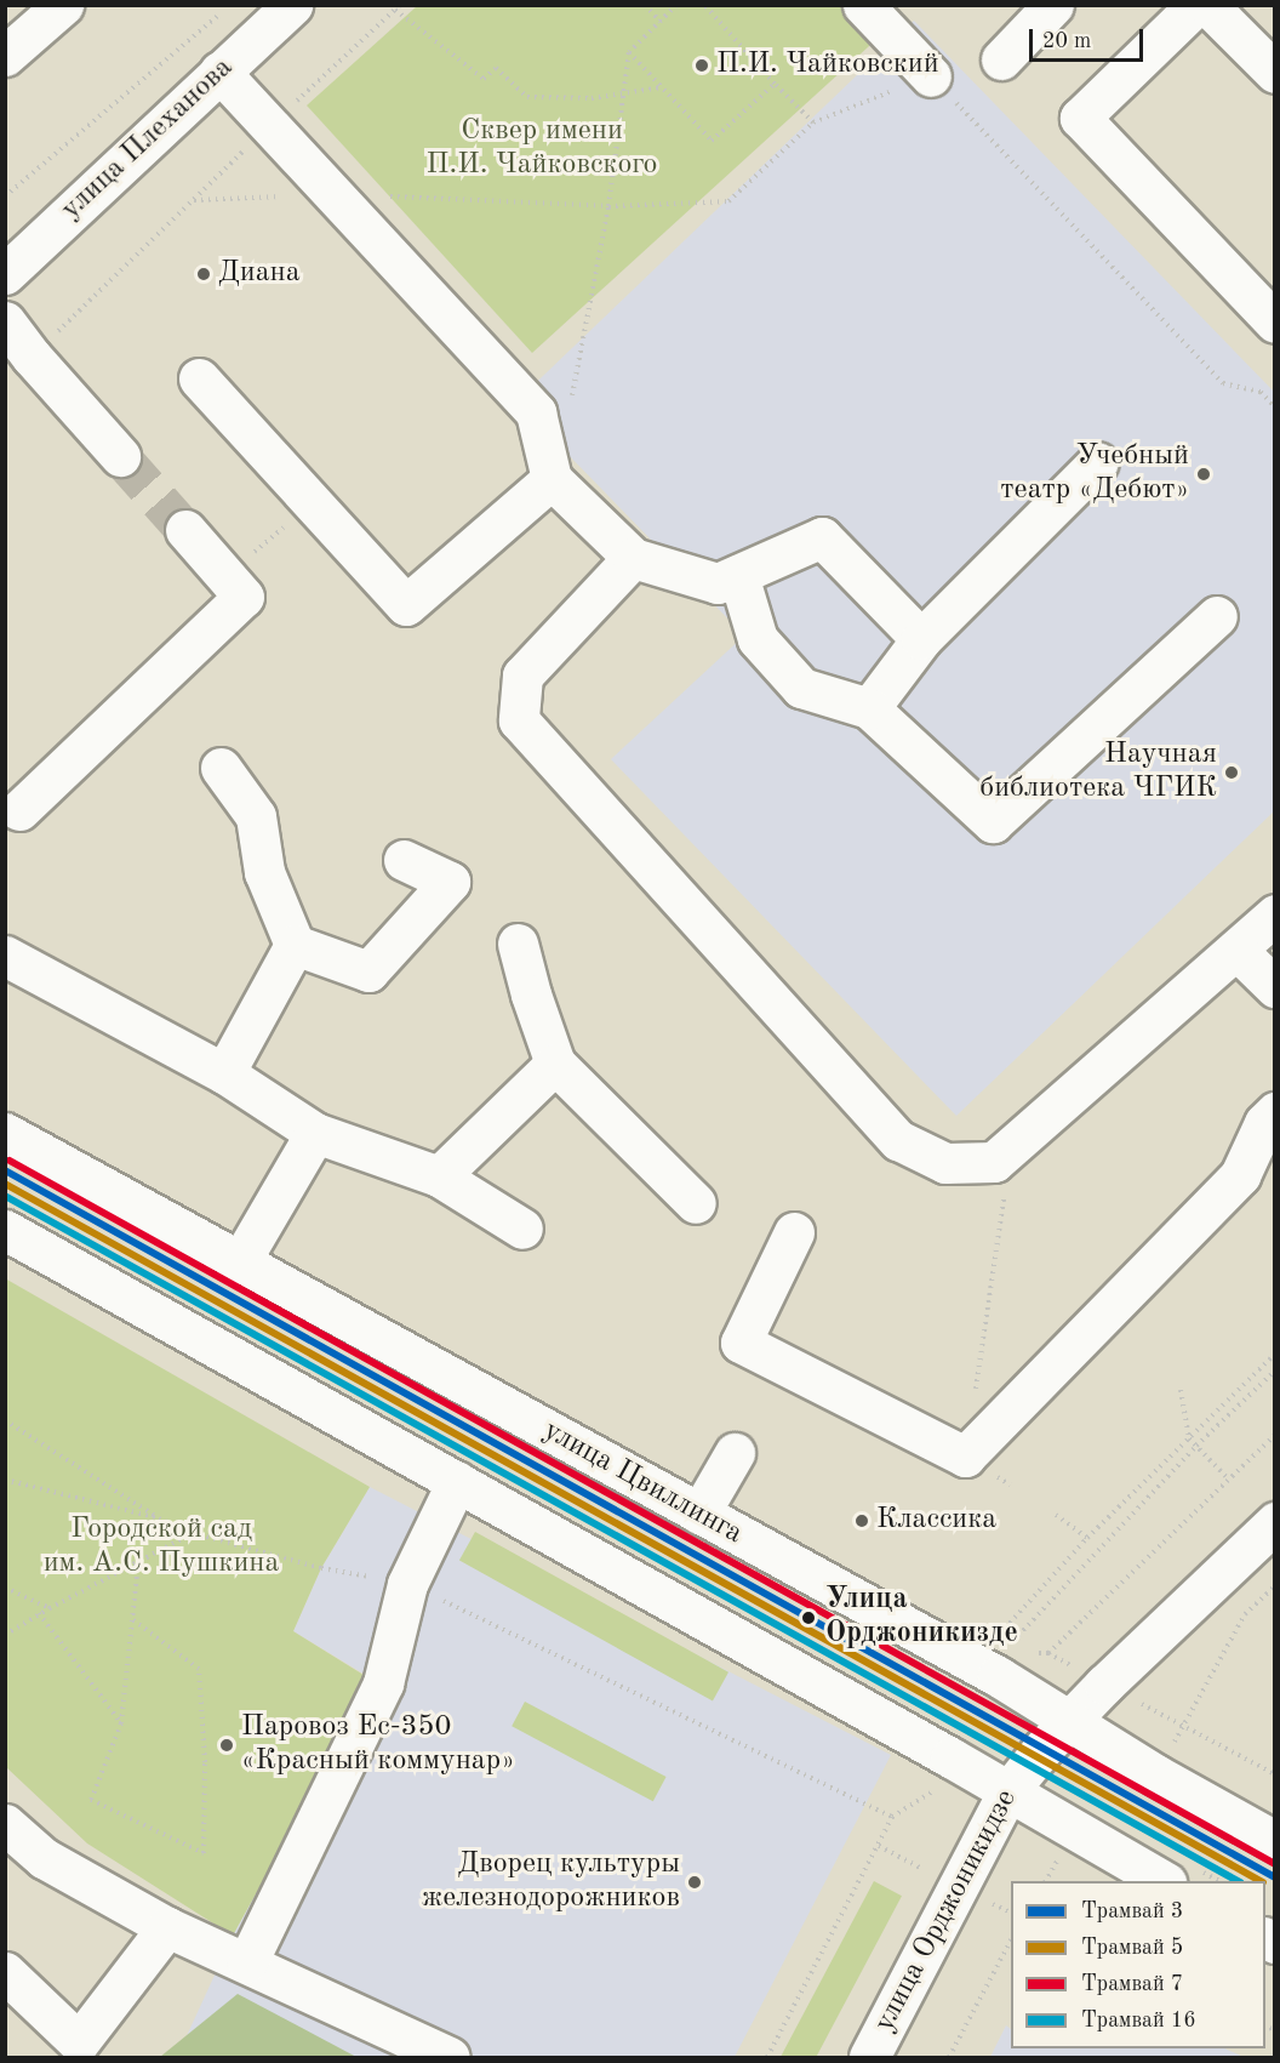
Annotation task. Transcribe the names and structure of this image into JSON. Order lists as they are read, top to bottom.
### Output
{
  "streets": {
    "main road": ["улица Плеханова", "улица Цвиллинга", "улица Орджоникидзе"]
  },
  "crossings": [
    ["улица Цвиллинга", "улица Орджоникидзе"]
  ],
  "parks": ["Сквер имени П.И. Чайковского", "Городской сад им. А.С. Пушкина"],
  "places": [
    "П.И. Чайковский",
    "Диана",
    "Учебный театр «Дебют»",
    "Научная библиотека ЧГИК",
    "Классика",
    "Улица Орджоникизде",
    "Паровоз Ес-350 «Красный коммунар»",
    "Дворец культуры железнодорожников"
  ],
  "lines": [
    "tram line 7",
    "tram line 3",
    "tram line 5",
    "tram line 16"
  ],
  "legend": [
    "Трамвай 3",
    "Трамвай 5",
    "Трамвай 7",
    "Трамвай 16"
  ],
  "scale_bar": "20 m"
}
